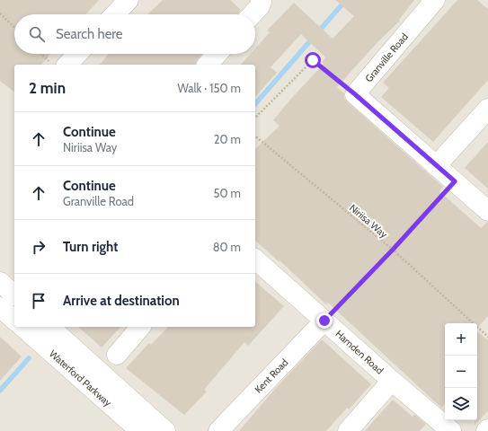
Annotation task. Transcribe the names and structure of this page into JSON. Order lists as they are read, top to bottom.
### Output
{
  "streets": {
    "street": [
      "Granville Road",
      "Hamden Road",
      "Kent Road",
      "Waterford Parkway"
    ],
    "path": ["Niriisa Way"]
  },
  "crossings": [
    ["Hamden Road", "Kent Road"]
  ],
  "page": {
    "search": "Search here",
    "heading": ["2 min", "Walk · 150 m"],
    "list": [
      ["Continue", "Niriisa Way", "20 m"],
      ["Continue", "Granville Road", "50 m"],
      ["Turn right", "80 m"],
      "Arrive at destination"
    ],
    "map_buttons": ["+", "−"]
  }
}
